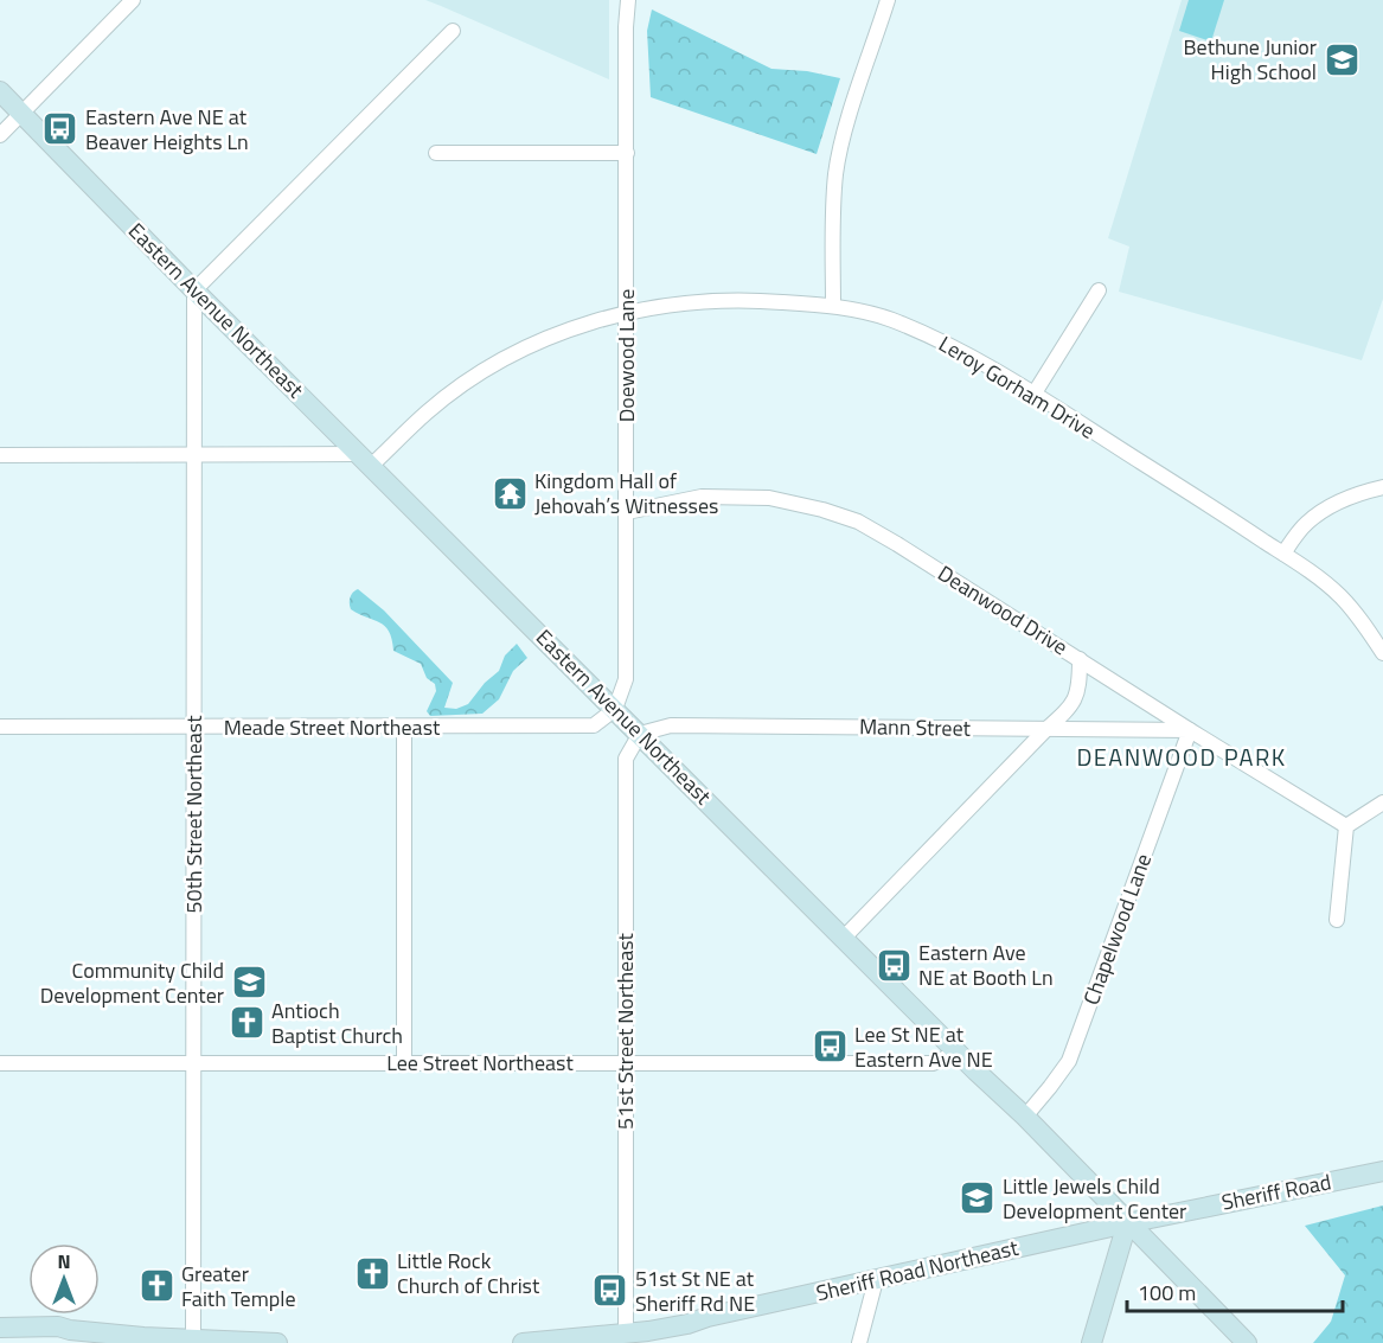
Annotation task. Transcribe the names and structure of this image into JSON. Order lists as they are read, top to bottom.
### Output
{
  "streets": {
    "main road": ["Eastern Avenue Northeast", "Sheriff Road", "Sheriff Road Northeast"],
    "street": [
      "Doewood Lane",
      "Leroy Gorham Drive",
      "Deanwood Drive",
      "Meade Street Northeast",
      "Mann Street",
      "50th Street Northeast",
      "Chapelwood Lane",
      "51st Street Northeast",
      "Lee Street Northeast"
    ]
  },
  "crossings": [
    ["Eastern Avenue Northeast", "Doewood Lane"],
    ["Eastern Avenue Northeast", "Leroy Gorham Drive"],
    ["Eastern Avenue Northeast", "Meade Street Northeast"],
    ["Eastern Avenue Northeast", "Mann Street"],
    ["Eastern Avenue Northeast", "50th Street Northeast"],
    ["Eastern Avenue Northeast", "Chapelwood Lane"],
    ["Eastern Avenue Northeast", "51st Street Northeast"],
    ["Eastern Avenue Northeast", "Lee Street Northeast"],
    ["Eastern Avenue Northeast", "Sheriff Road"],
    ["Eastern Avenue Northeast", "Sheriff Road Northeast"],
    ["Doewood Lane", "Leroy Gorham Drive"],
    ["Doewood Lane", "Deanwood Drive"],
    ["Doewood Lane", "Meade Street Northeast"],
    ["Deanwood Drive", "Mann Street"],
    ["Deanwood Drive", "Chapelwood Lane"],
    ["Meade Street Northeast", "50th Street Northeast"],
    ["Mann Street", "Chapelwood Lane"],
    ["Mann Street", "51st Street Northeast"],
    ["50th Street Northeast", "Lee Street Northeast"],
    ["51st Street Northeast", "Lee Street Northeast"],
    ["51st Street Northeast", "Sheriff Road Northeast"],
    ["Sheriff Road", "Sheriff Road Northeast"]
  ],
  "districts": ["DEANWOOD PARK"],
  "places": {
    "school or university": ["Bethune Junior High School", "Community Child Development Center", "Little Jewels Child Development Center"],
    "bus stop": [
      "Eastern Ave NE at Beaver Heights Ln",
      "Eastern Ave NE at Booth Ln",
      "Lee St NE at Eastern Ave NE",
      "51st St NE at Sheriff Rd NE"
    ],
    "temple": ["Kingdom Hall of Jehovah’s Witnesses"],
    "church": ["Antioch Baptist Church", "Little Rock Church of Christ", "Greater Faith Temple"]
  },
  "scale_bar": "100 m",
  "north": "top"
}
